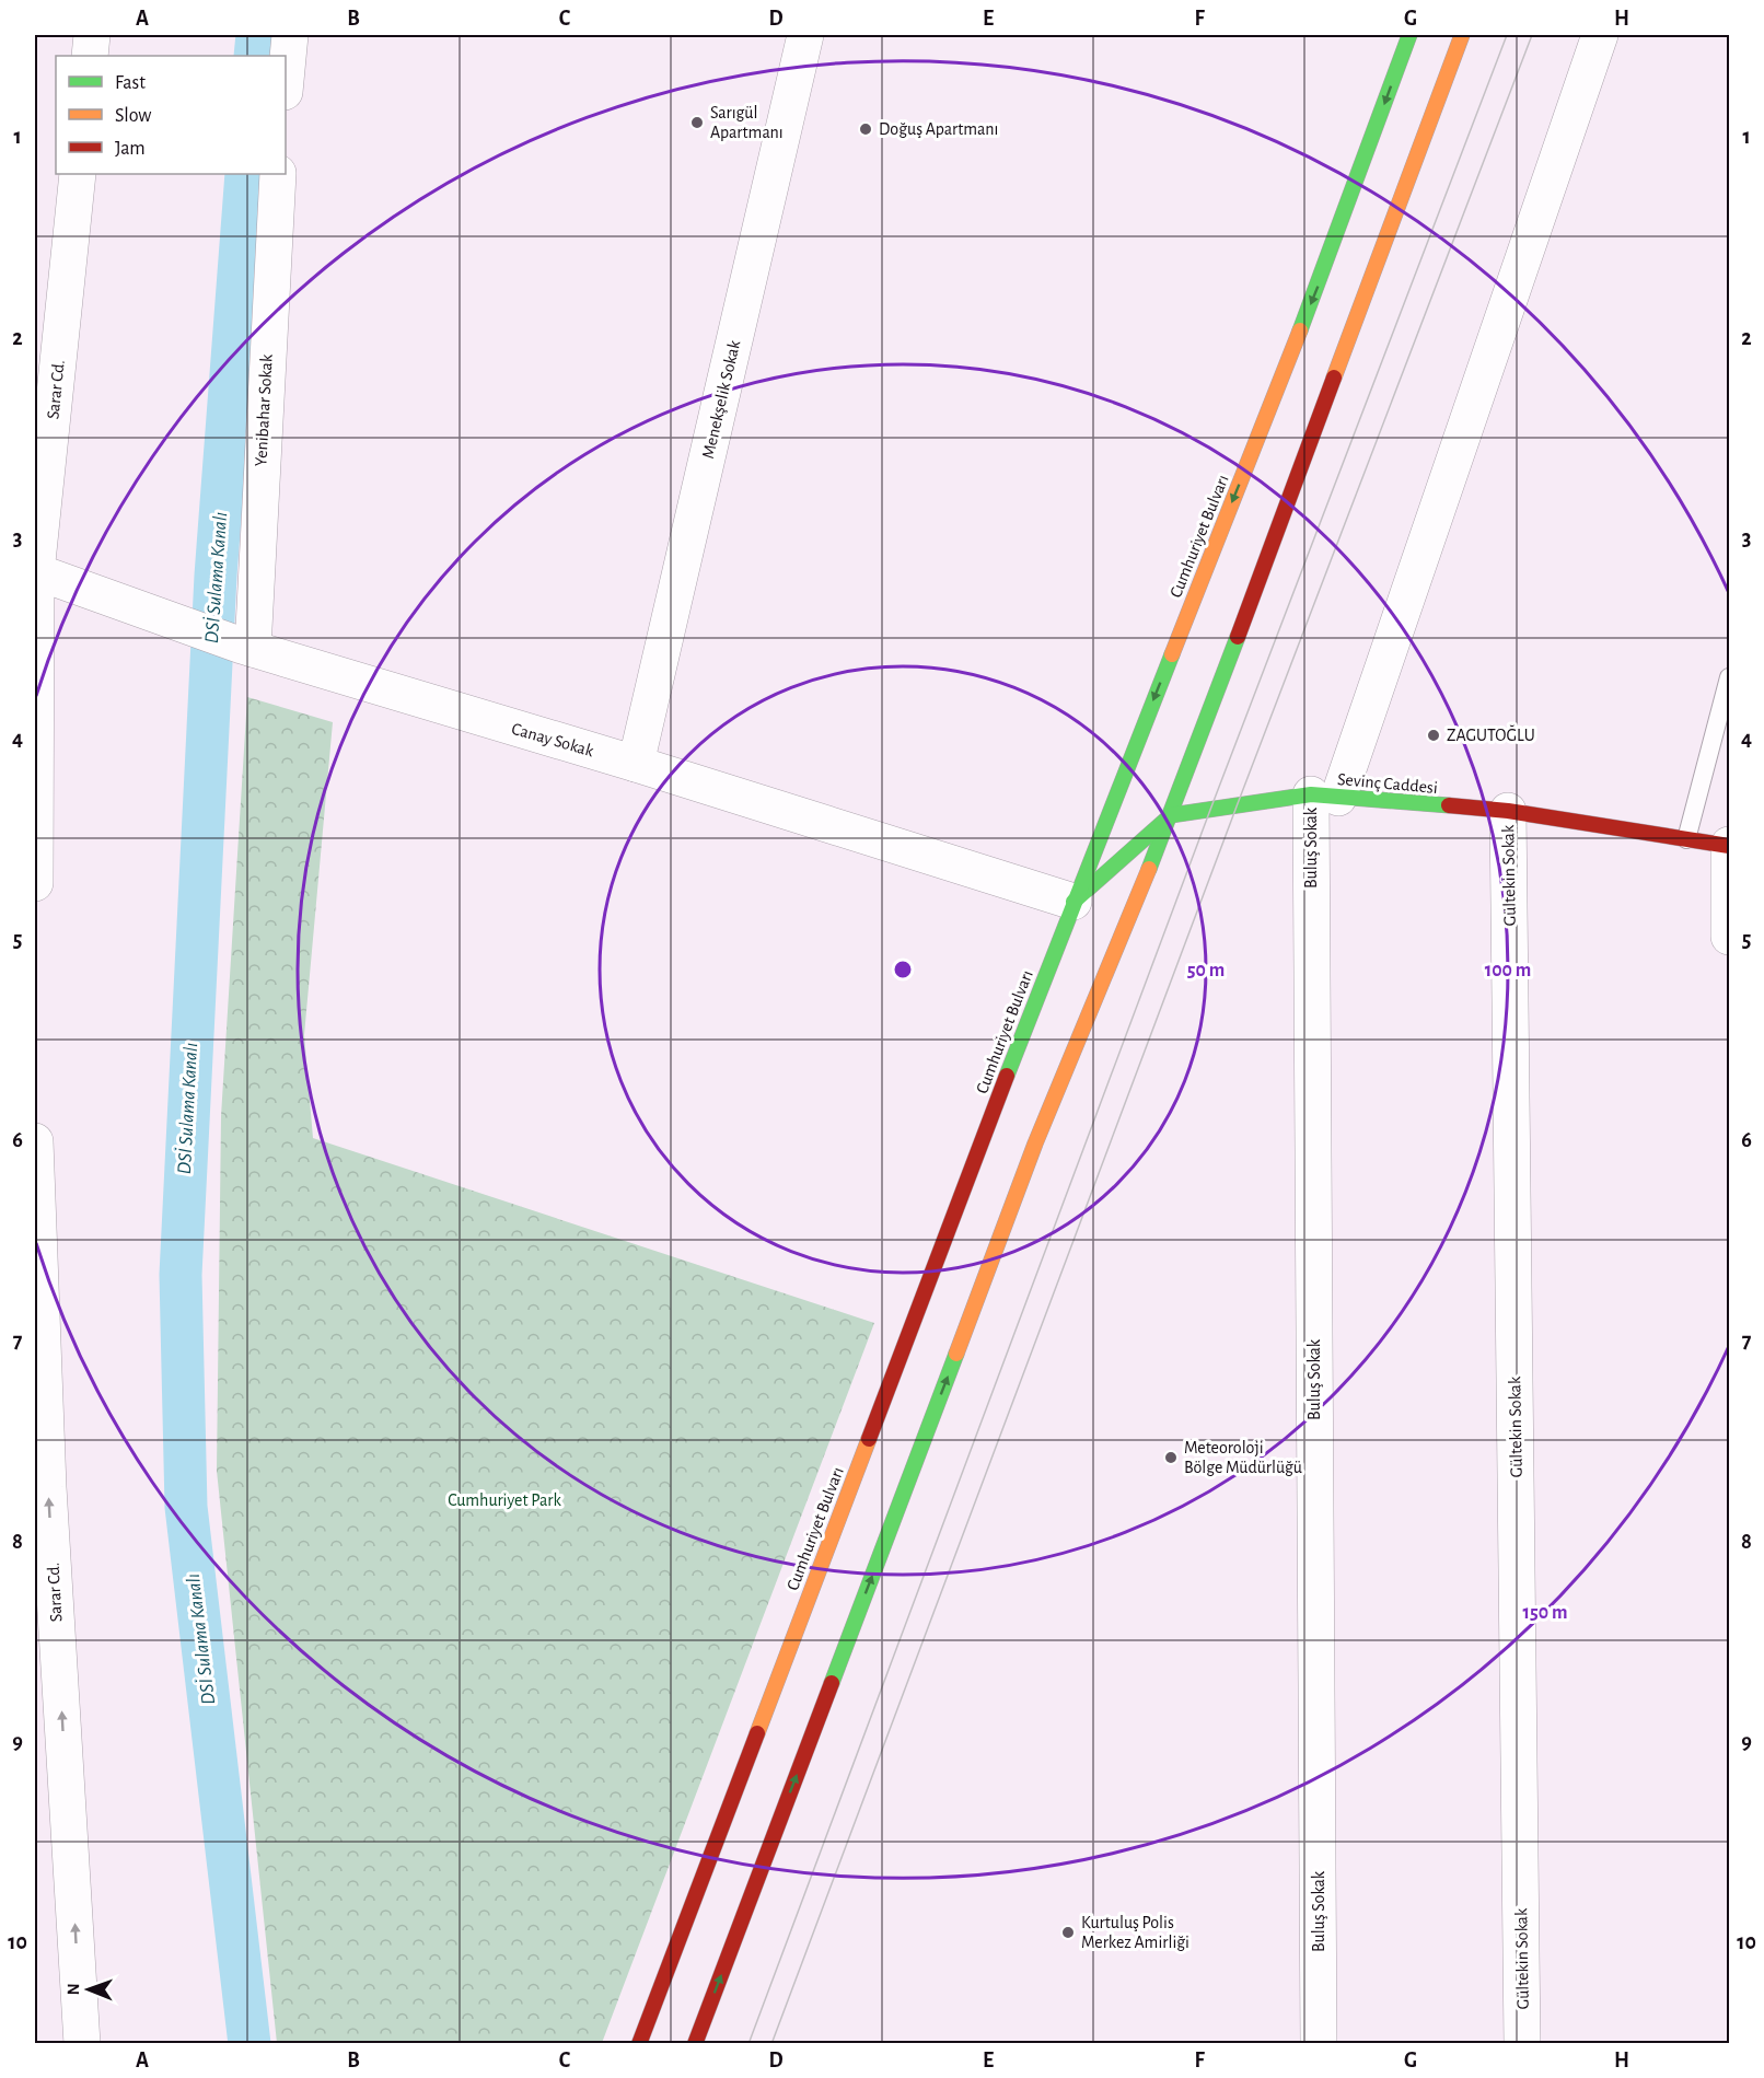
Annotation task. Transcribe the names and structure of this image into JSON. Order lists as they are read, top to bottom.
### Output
{
  "streets": {
    "main road": ["Cumhuriyet Bulvarı", "Sevinç Caddesi"],
    "street": [
      "Sarar Cd.",
      "Menekşelik Sokak",
      "Yenibahar Sokak",
      "Canay Sokak",
      "Buluş Sokak",
      "Gültekin Sokak"
    ]
  },
  "crossings": [
    ["Sarar Cd.", "Canay Sokak"],
    ["Menekşelik Sokak", "Canay Sokak"],
    ["Yenibahar Sokak", "Canay Sokak"],
    ["Cumhuriyet Bulvarı", "Canay Sokak"],
    ["Sevinç Caddesi", "Buluş Sokak"],
    ["Sevinç Caddesi", "Gültekin Sokak"]
  ],
  "one_way": ["Sarar Cd."],
  "water": ["DSİ Sulama Kanalı"],
  "parks": ["Cumhuriyet Park"],
  "places": [
    "Sarıgül Apartmanı",
    "Doğuş Apartmanı",
    "ZAGUTOĞLU",
    "Meteoroloji Bölge Müdürlüğü",
    "Kurtuluş Polis Merkez Amirliği"
  ],
  "legend": ["Fast", "Slow", "Jam"],
  "north": "left",
  "grid": {
    "columns": [
      "A",
      "B",
      "C",
      "D",
      "E",
      "F",
      "G",
      "H"
    ],
    "rows": [
      "1",
      "2",
      "3",
      "4",
      "5",
      "6",
      "7",
      "8",
      "9",
      "10"
    ]
  },
  "rings": ["50 m", "100 m", "150 m"]
}
